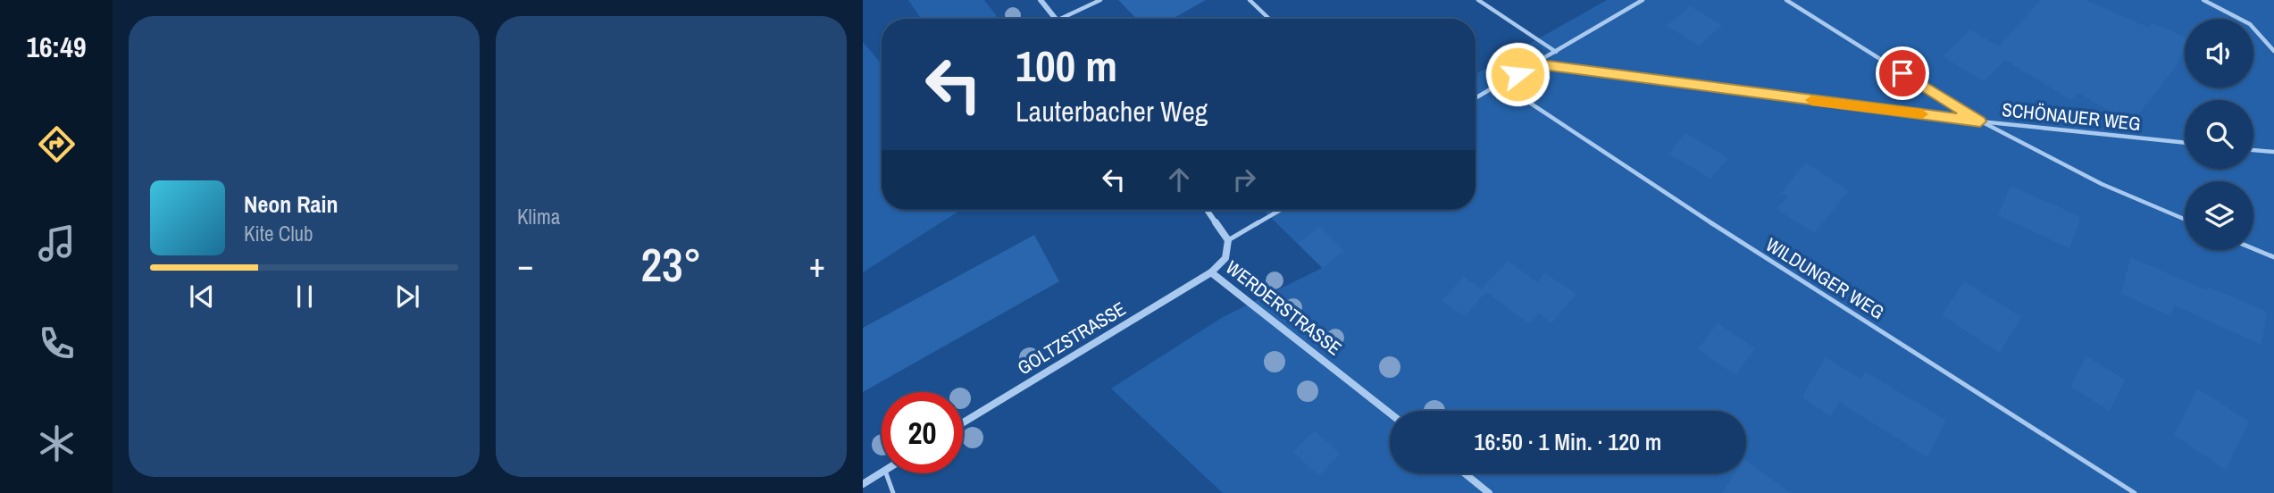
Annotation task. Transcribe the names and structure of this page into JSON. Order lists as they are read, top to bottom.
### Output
{
  "streets": {
    "street": ["WERDERSTRASSE", "GOLTZSTRASSE"],
    "lane": ["SCHÖNAUER WEG", "WILDUNGER WEG"]
  },
  "crossings": [
    ["WERDERSTRASSE", "GOLTZSTRASSE"]
  ],
  "page": {
    "tabs": "16:49",
    "tile": "Klima",
    "turn": ["100 m", "Lauterbacher Weg"],
    "song": ["Neon Rain", "Kite Club"],
    "heat": ["−", "23°", "+"],
    "limit": "20",
    "trip": "16:50 · 1 Min. · 120 m"
  }
}
